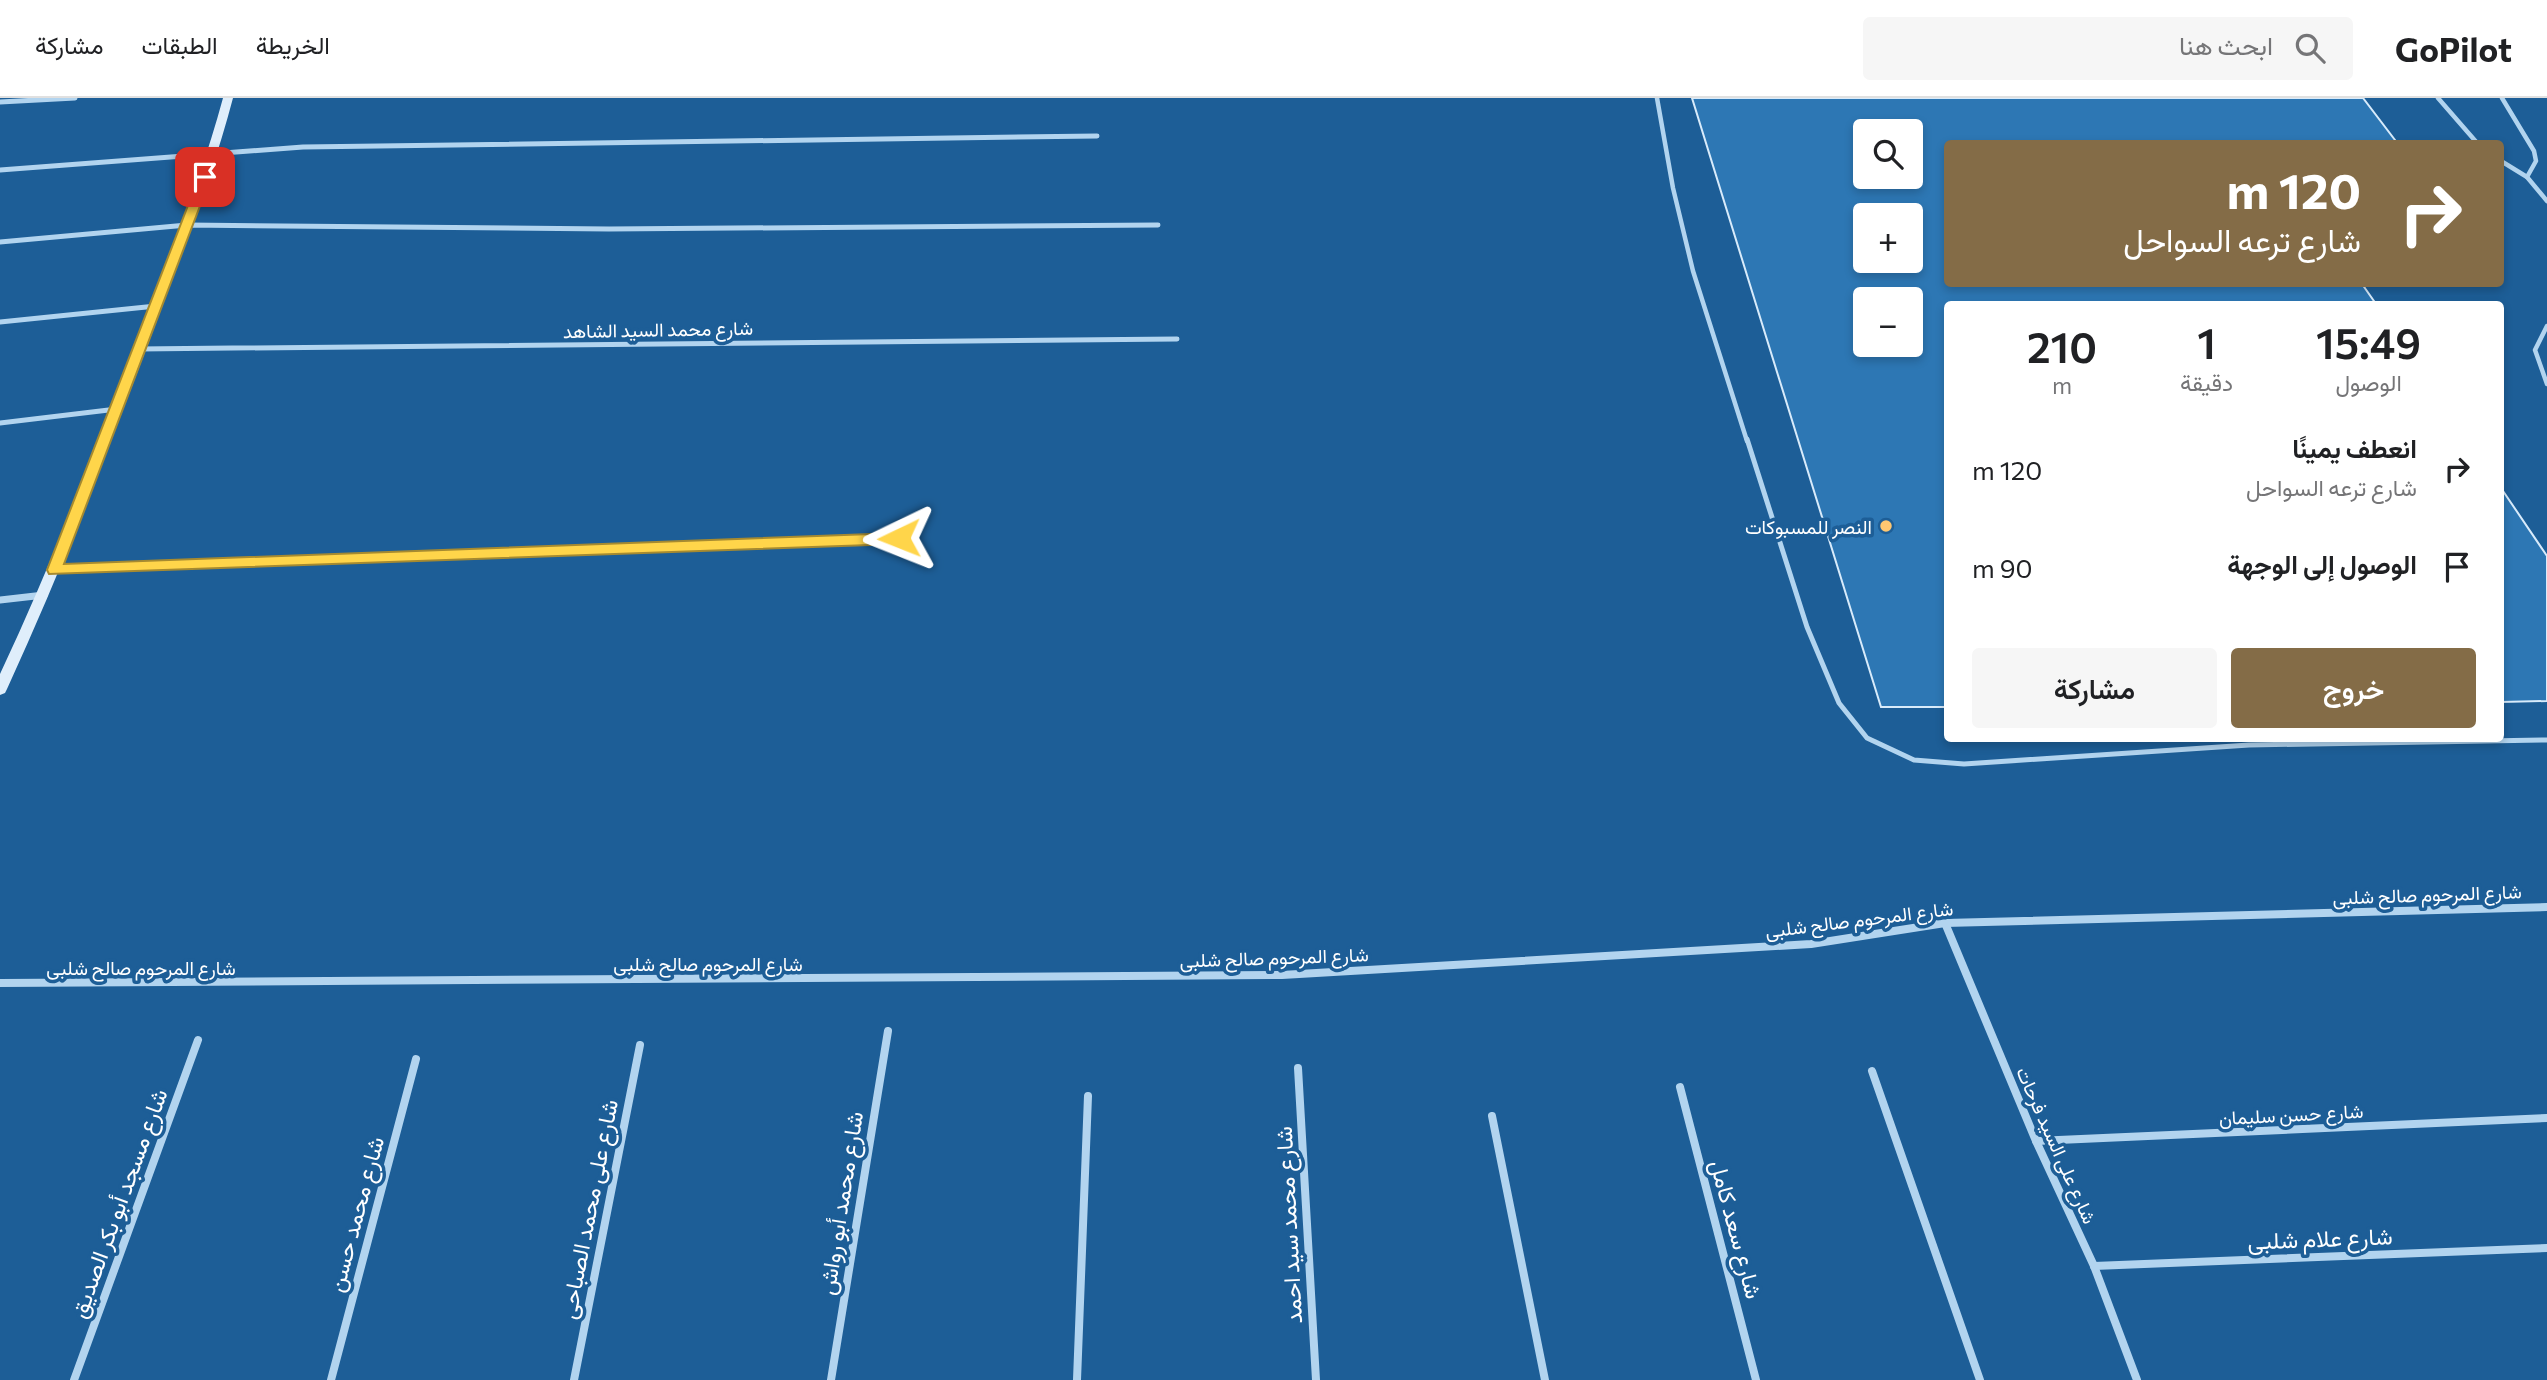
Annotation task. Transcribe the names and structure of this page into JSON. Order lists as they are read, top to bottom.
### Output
{
  "streets": {
    "street": [
      "شارع محمد السيد الشاهد",
      "شارع المرحوم صالح شلبى",
      "شارع حسن سليمان",
      "شارع على السيد فرحات",
      "شارع مسجد أبو بكر الصديق",
      "شارع محمد أبو رواش",
      "شارع على محمد الصباحى",
      "شارع محمد حسن",
      "شارع محمد سيد احمد",
      "شارع سعد كامل",
      "شارع علام شلبى"
    ]
  },
  "crossings": [
    ["شارع المرحوم صالح شلبى", "شارع على السيد فرحات"],
    ["شارع حسن سليمان", "شارع على السيد فرحات"],
    ["شارع على السيد فرحات", "شارع علام شلبى"]
  ],
  "places": ["النصر للمسبوكات"],
  "page": {
    "header": "GoPilot",
    "search": "ابحث هنا",
    "nav": ["الخريطة", "الطبقات", "مشاركة"],
    "map_buttons": ["+", "−"],
    "turn": ["120 m", "شارع ترعه السواحل"],
    "eta": [
      "15:49",
      "الوصول",
      "1",
      "دقيقة",
      "210",
      "m"
    ],
    "list": [
      {
        "name": "انعطف يمينًا",
        "note": "شارع ترعه السواحل",
        "value": "120 m"
      },
      {
        "name": "الوصول إلى الوجهة",
        "value": "90 m"
      }
    ],
    "buttons": ["خروج", "مشاركة"]
  }
}
